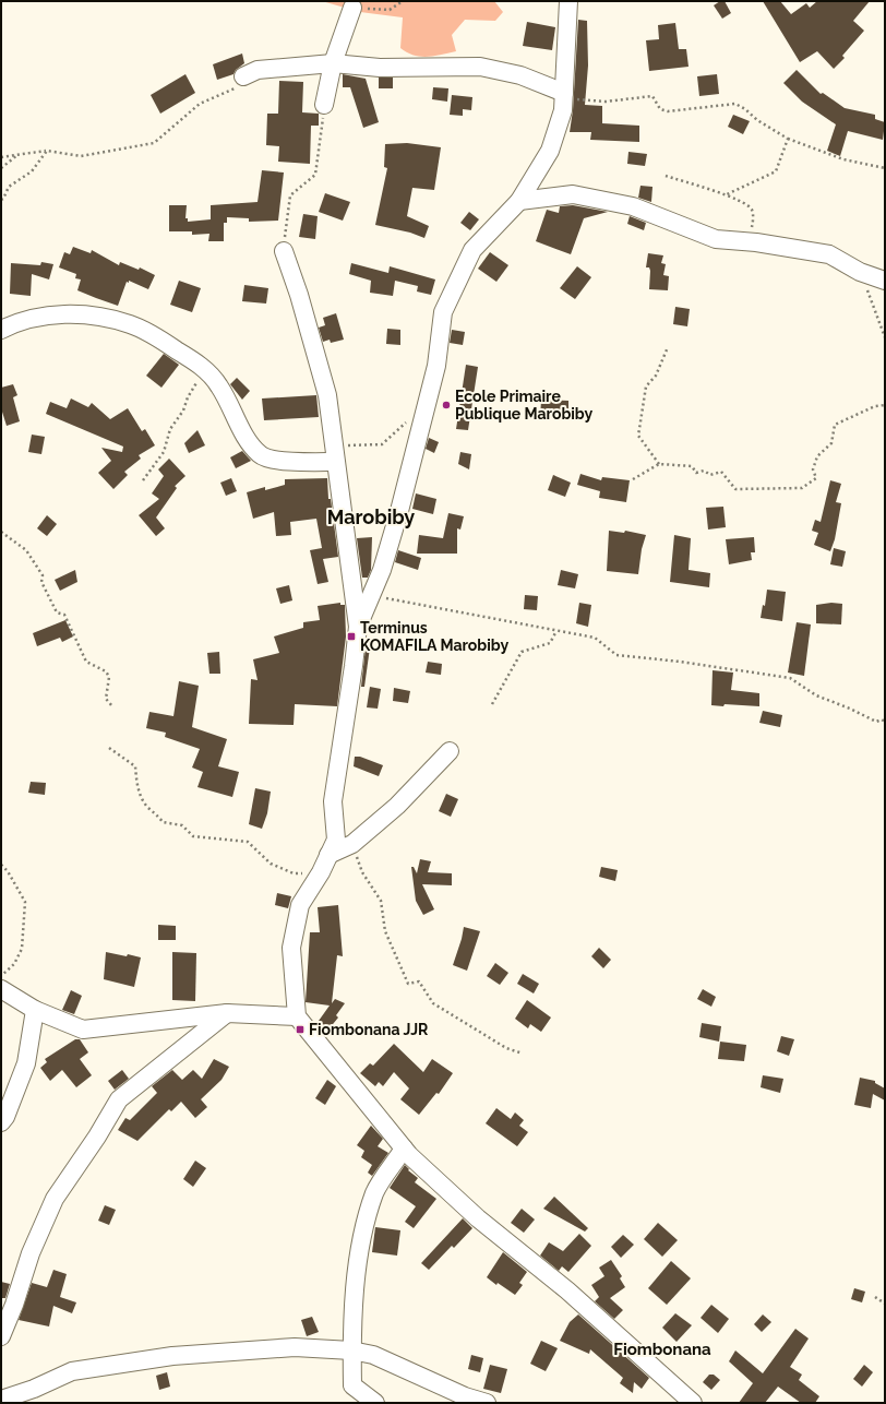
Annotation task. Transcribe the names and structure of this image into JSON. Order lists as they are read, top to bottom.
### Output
{
  "districts": ["Marobiby", "Fiombonana"],
  "places": {
    "other": ["Ecole Primaire Publique Marobiby"],
    "transit": ["Terminus KOMAFILA Marobiby", "Fiombonana JJR"]
  }
}
